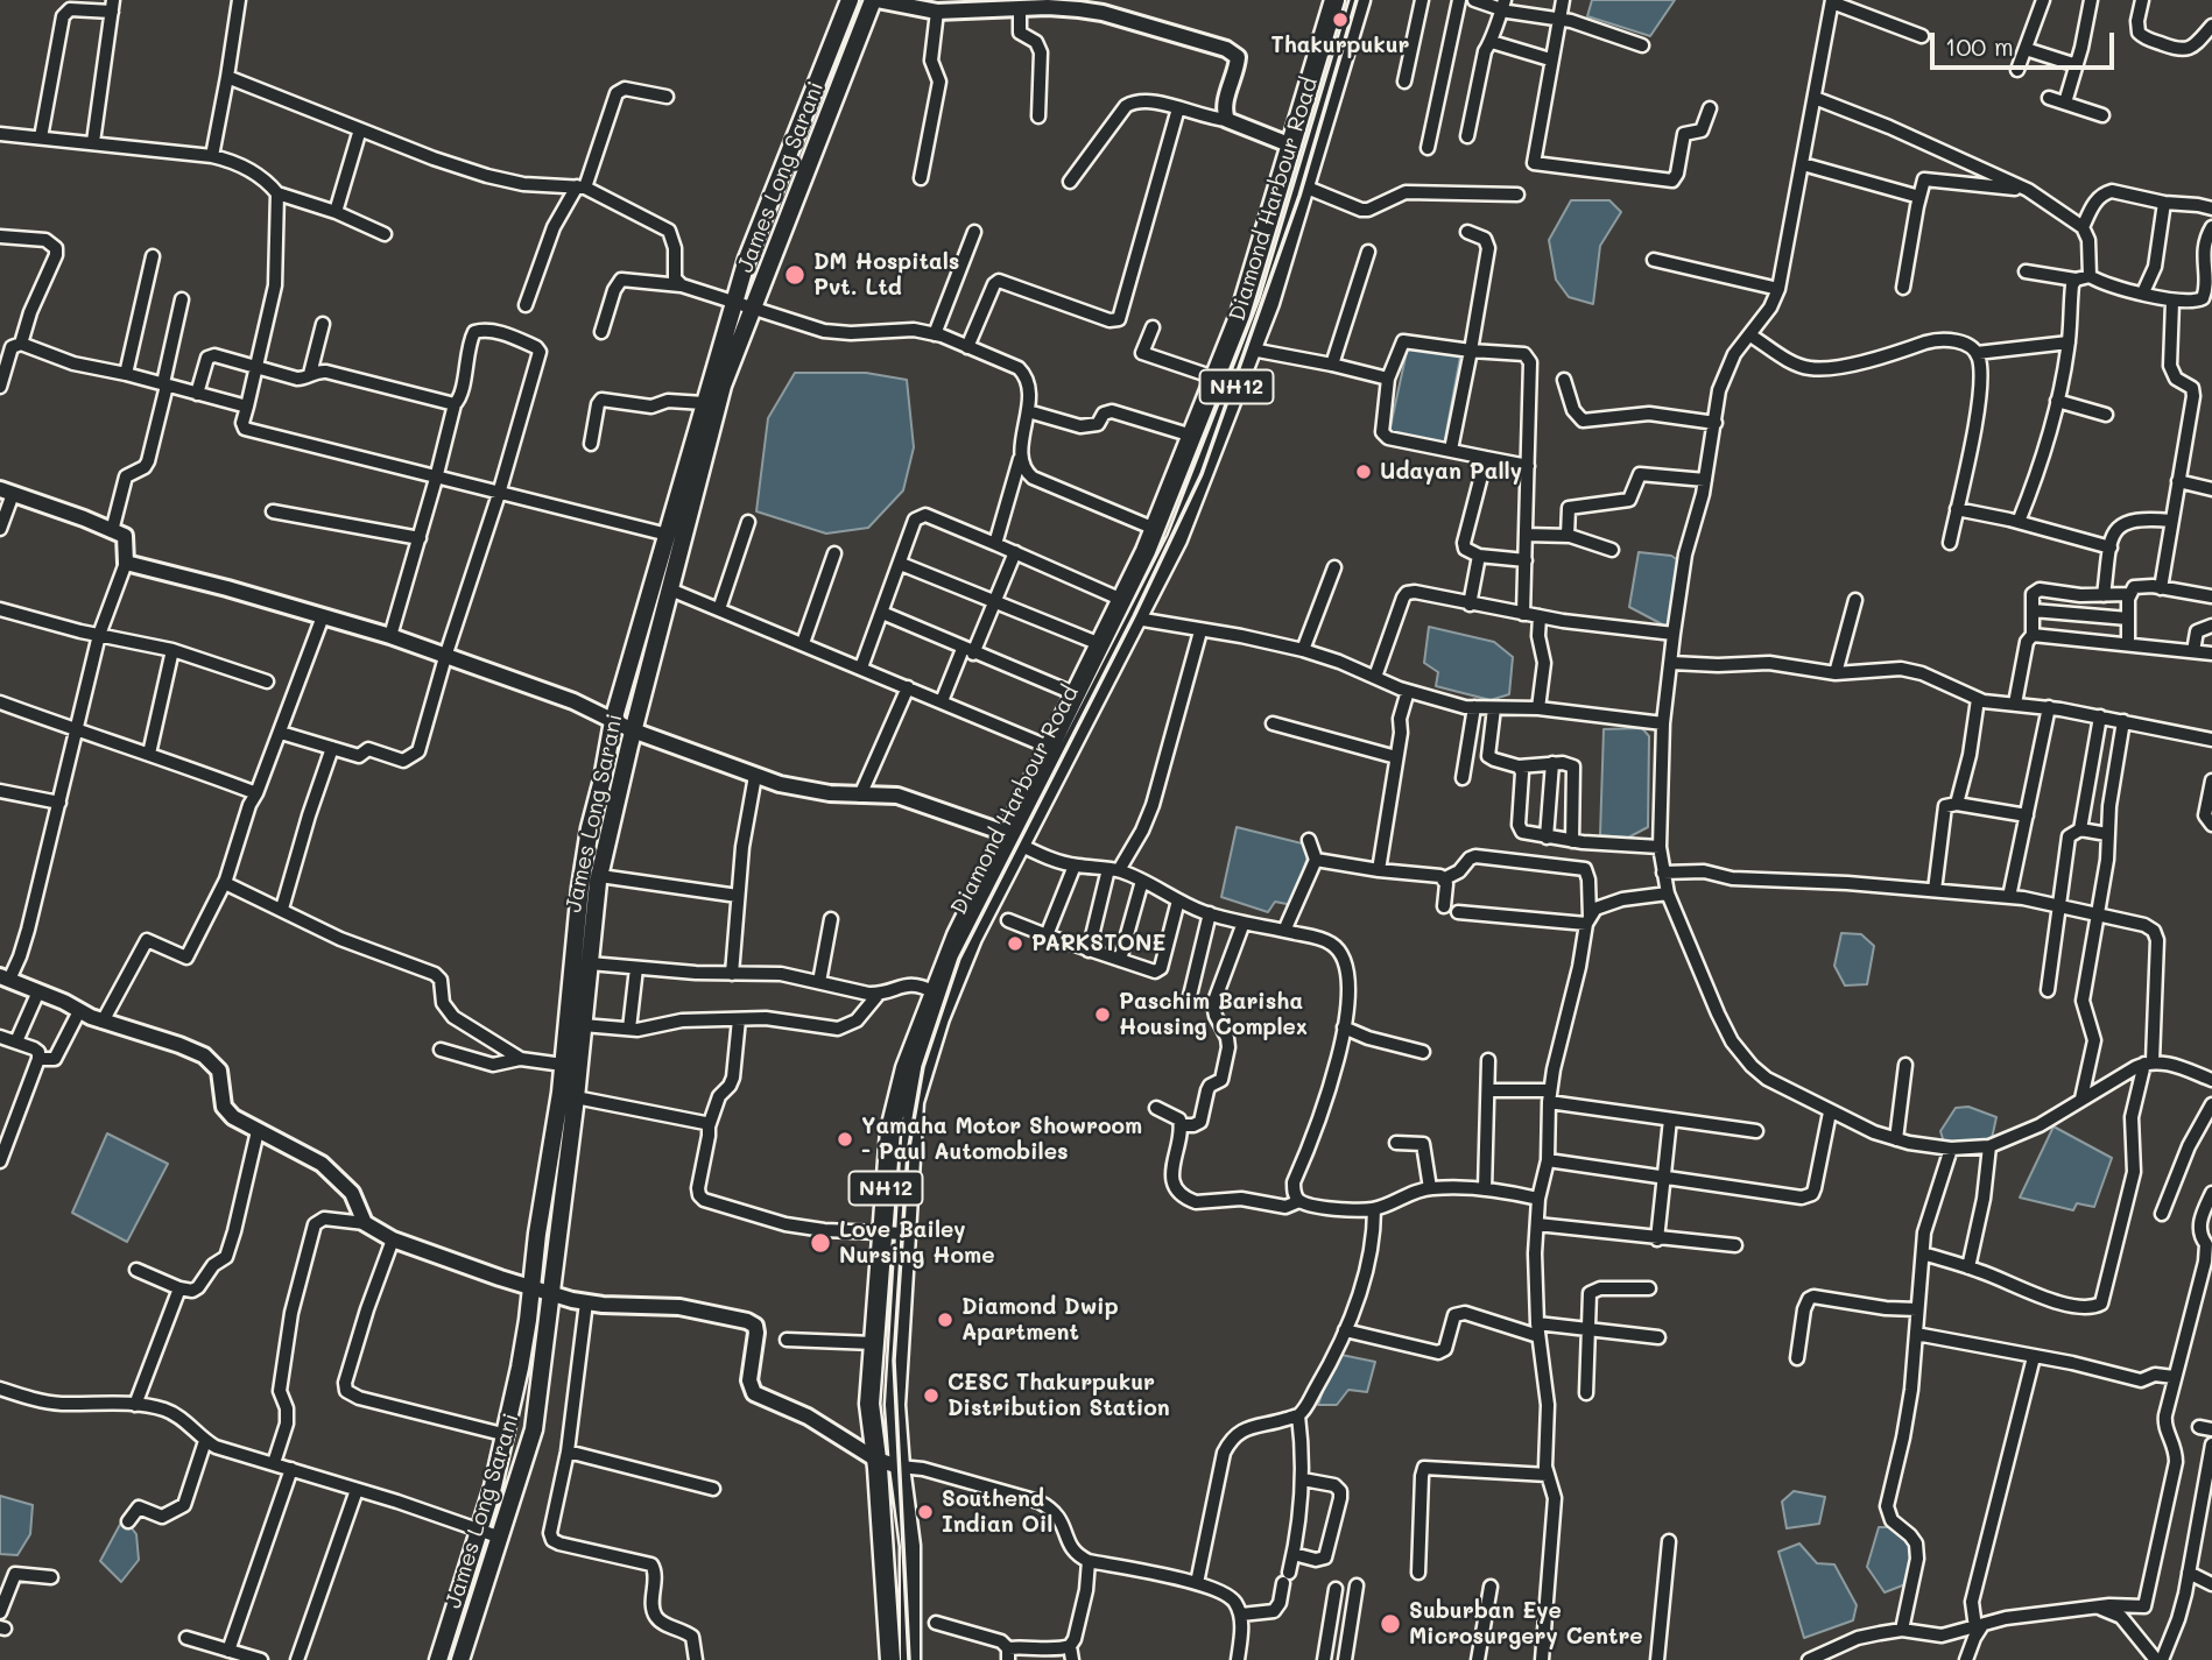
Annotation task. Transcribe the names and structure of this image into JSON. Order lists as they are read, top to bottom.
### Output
{
  "streets": {
    "highway": ["Diamond Harbour Road", "NH12"],
    "main road": ["James Long Sarani"]
  },
  "places": [
    "Thakurpukur",
    "DM Hospitals Pvt. Ltd",
    "Udayan Pally",
    "PARKSTONE",
    "Paschim Barisha Housing Complex",
    "Yamaha Motor Showroom - Paul Automobiles",
    "Love Bailey Nursing Home",
    "Diamond Dwip Apartment",
    "CESC Thakurpukur Distribution Station",
    "Southend Indian Oil",
    "Suburban Eye Microsurgery Centre"
  ],
  "scale_bar": "100 m"
}
